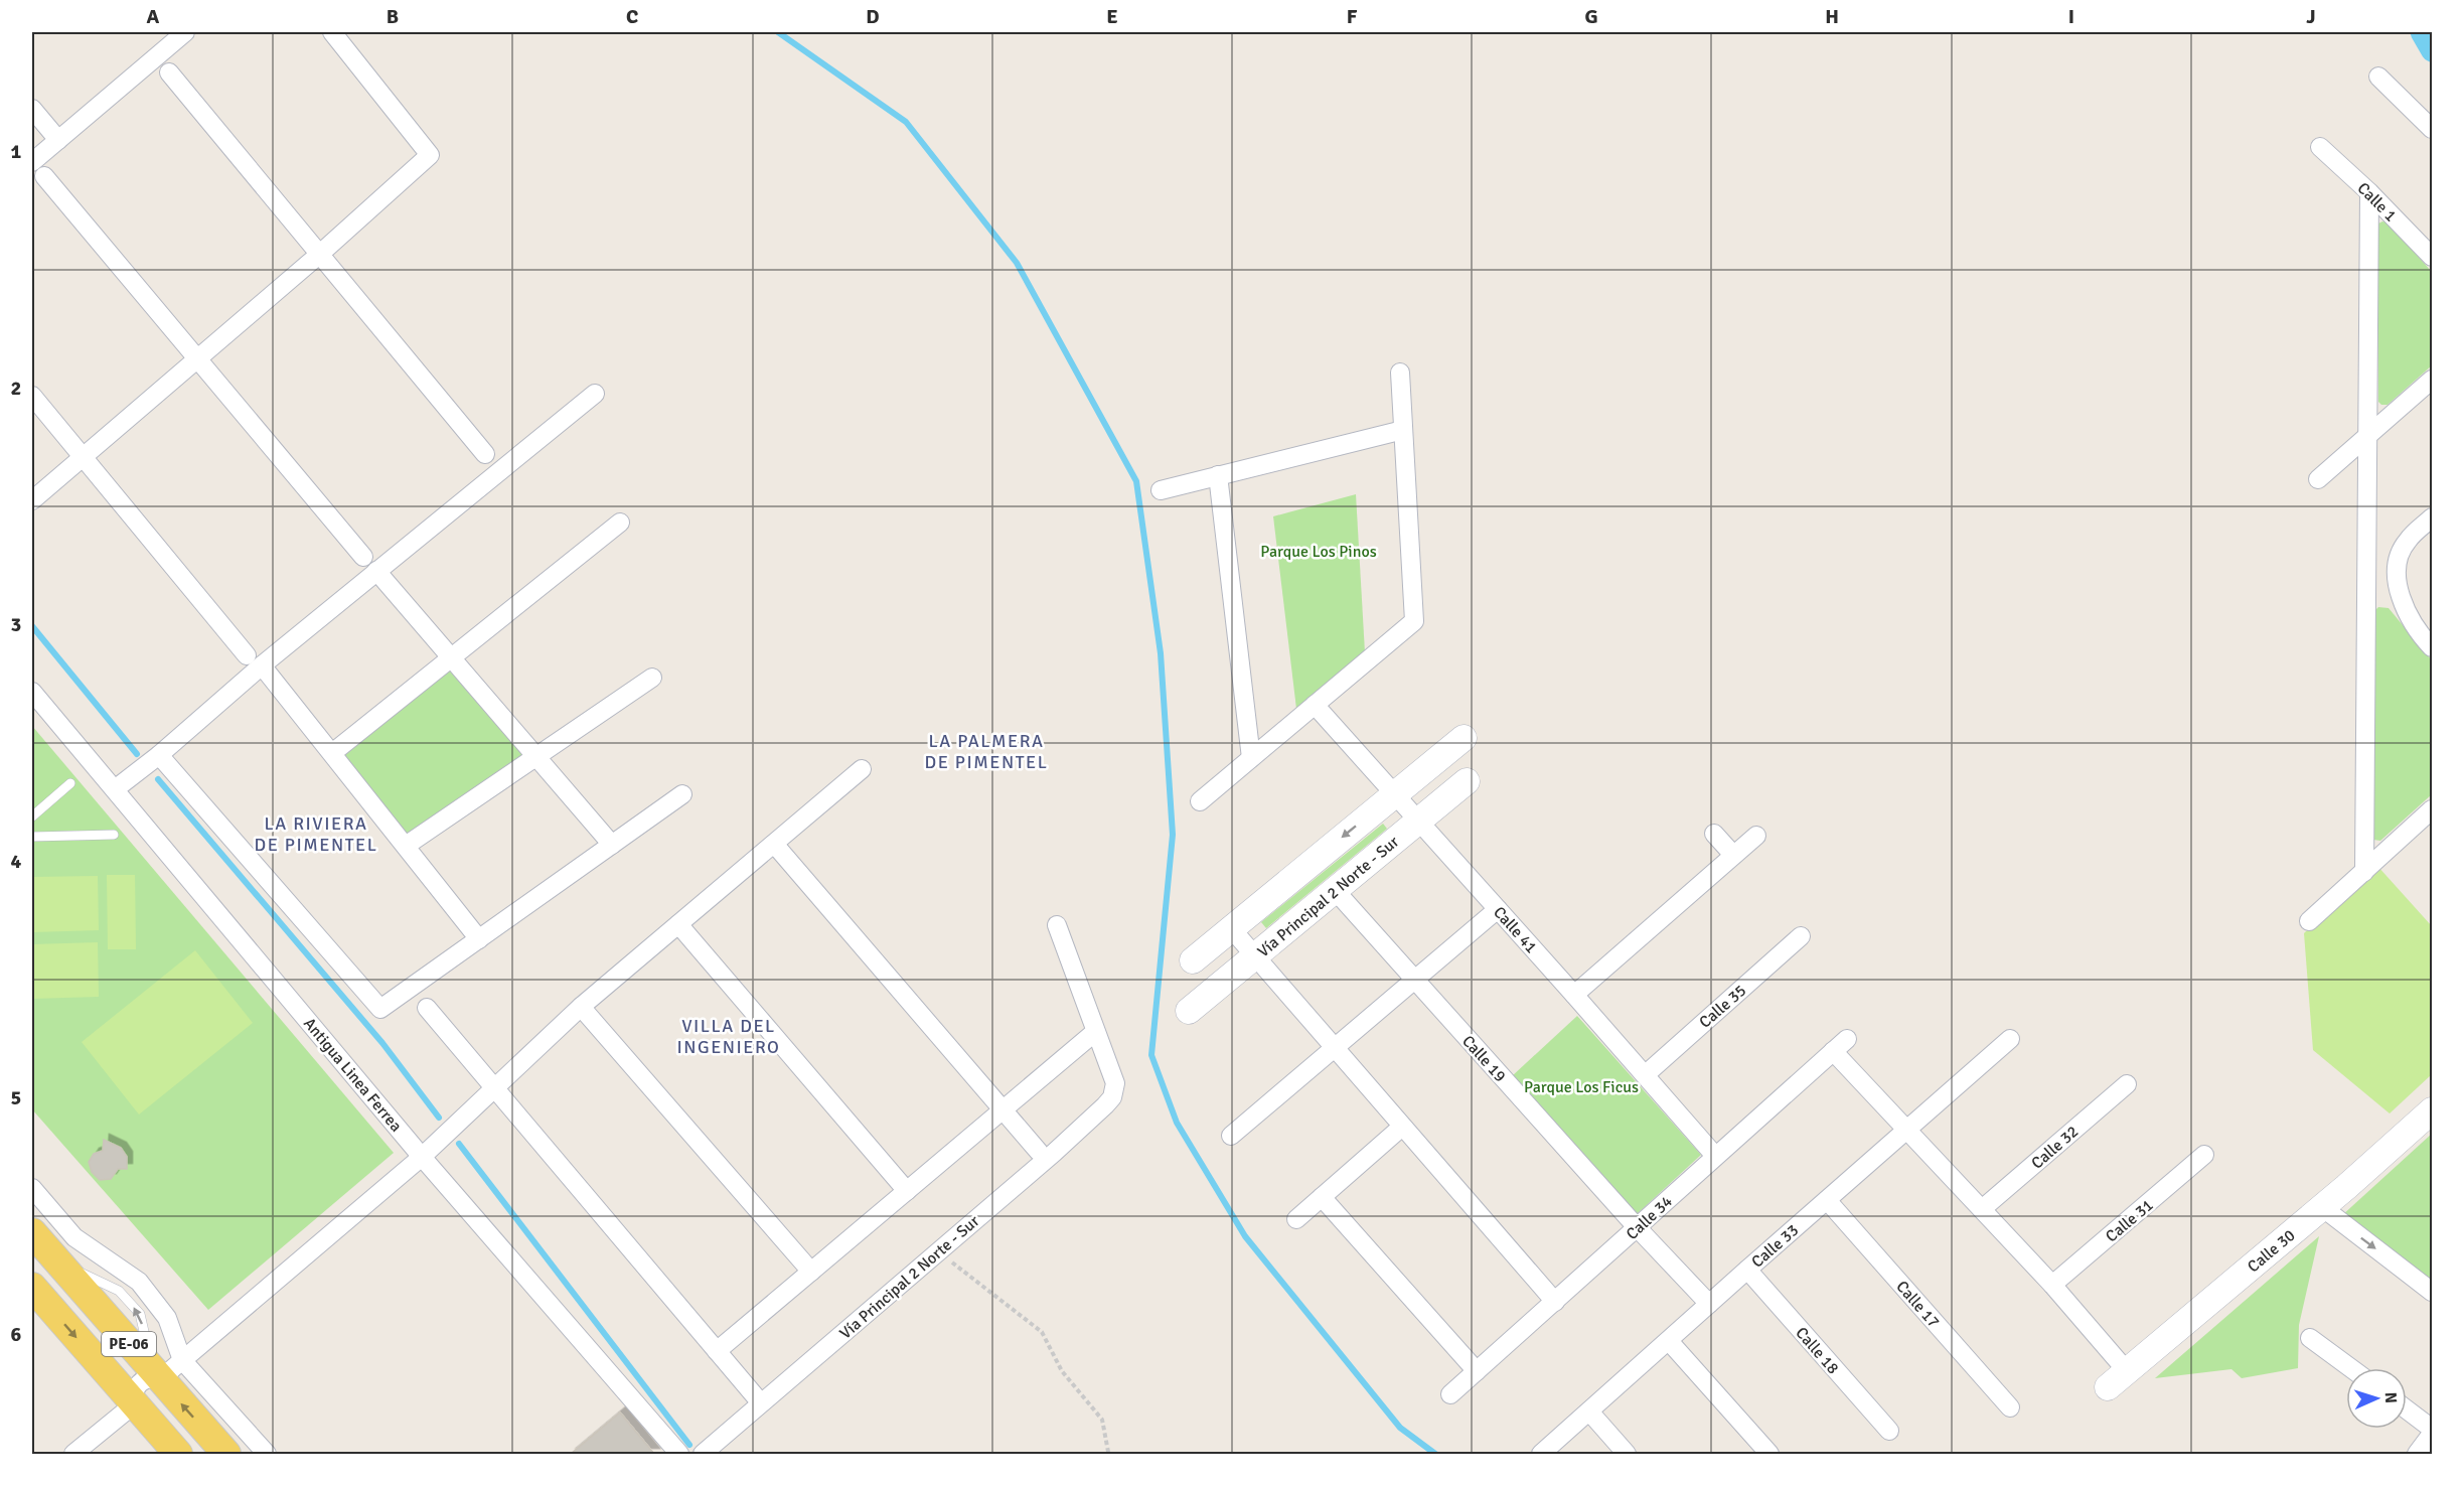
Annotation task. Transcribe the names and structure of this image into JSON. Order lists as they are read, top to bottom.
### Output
{
  "streets": {
    "main road": ["PE-06"],
    "street": [
      "Calle 1",
      "Vía Principal 2 Norte - Sur",
      "Calle 41",
      "Calle 35",
      "Calle 19",
      "Antigua Linea Ferrea",
      "Calle 32",
      "Calle 34",
      "Calle 31",
      "Calle 33",
      "Calle 30",
      "Calle 17",
      "Calle 18"
    ]
  },
  "crossings": [
    ["Vía Principal 2 Norte - Sur", "Calle 41"],
    ["Vía Principal 2 Norte - Sur", "Calle 19"],
    ["Calle 41", "Calle 35"],
    ["Calle 41", "Calle 34"],
    ["Calle 19", "Calle 34"],
    ["Calle 19", "Calle 33"],
    ["Calle 33", "Calle 17"],
    ["Calle 33", "Calle 18"]
  ],
  "districts": ["LA PALMERA DE PIMENTEL", "LA RIVIERA DE PIMENTEL", "VILLA DEL INGENIERO"],
  "parks": ["Parque Los Pinos", "Parque Los Ficus"],
  "north": "right",
  "grid": {
    "columns": [
      "A",
      "B",
      "C",
      "D",
      "E",
      "F",
      "G",
      "H",
      "I",
      "J"
    ],
    "rows": [
      "1",
      "2",
      "3",
      "4",
      "5",
      "6"
    ]
  }
}
